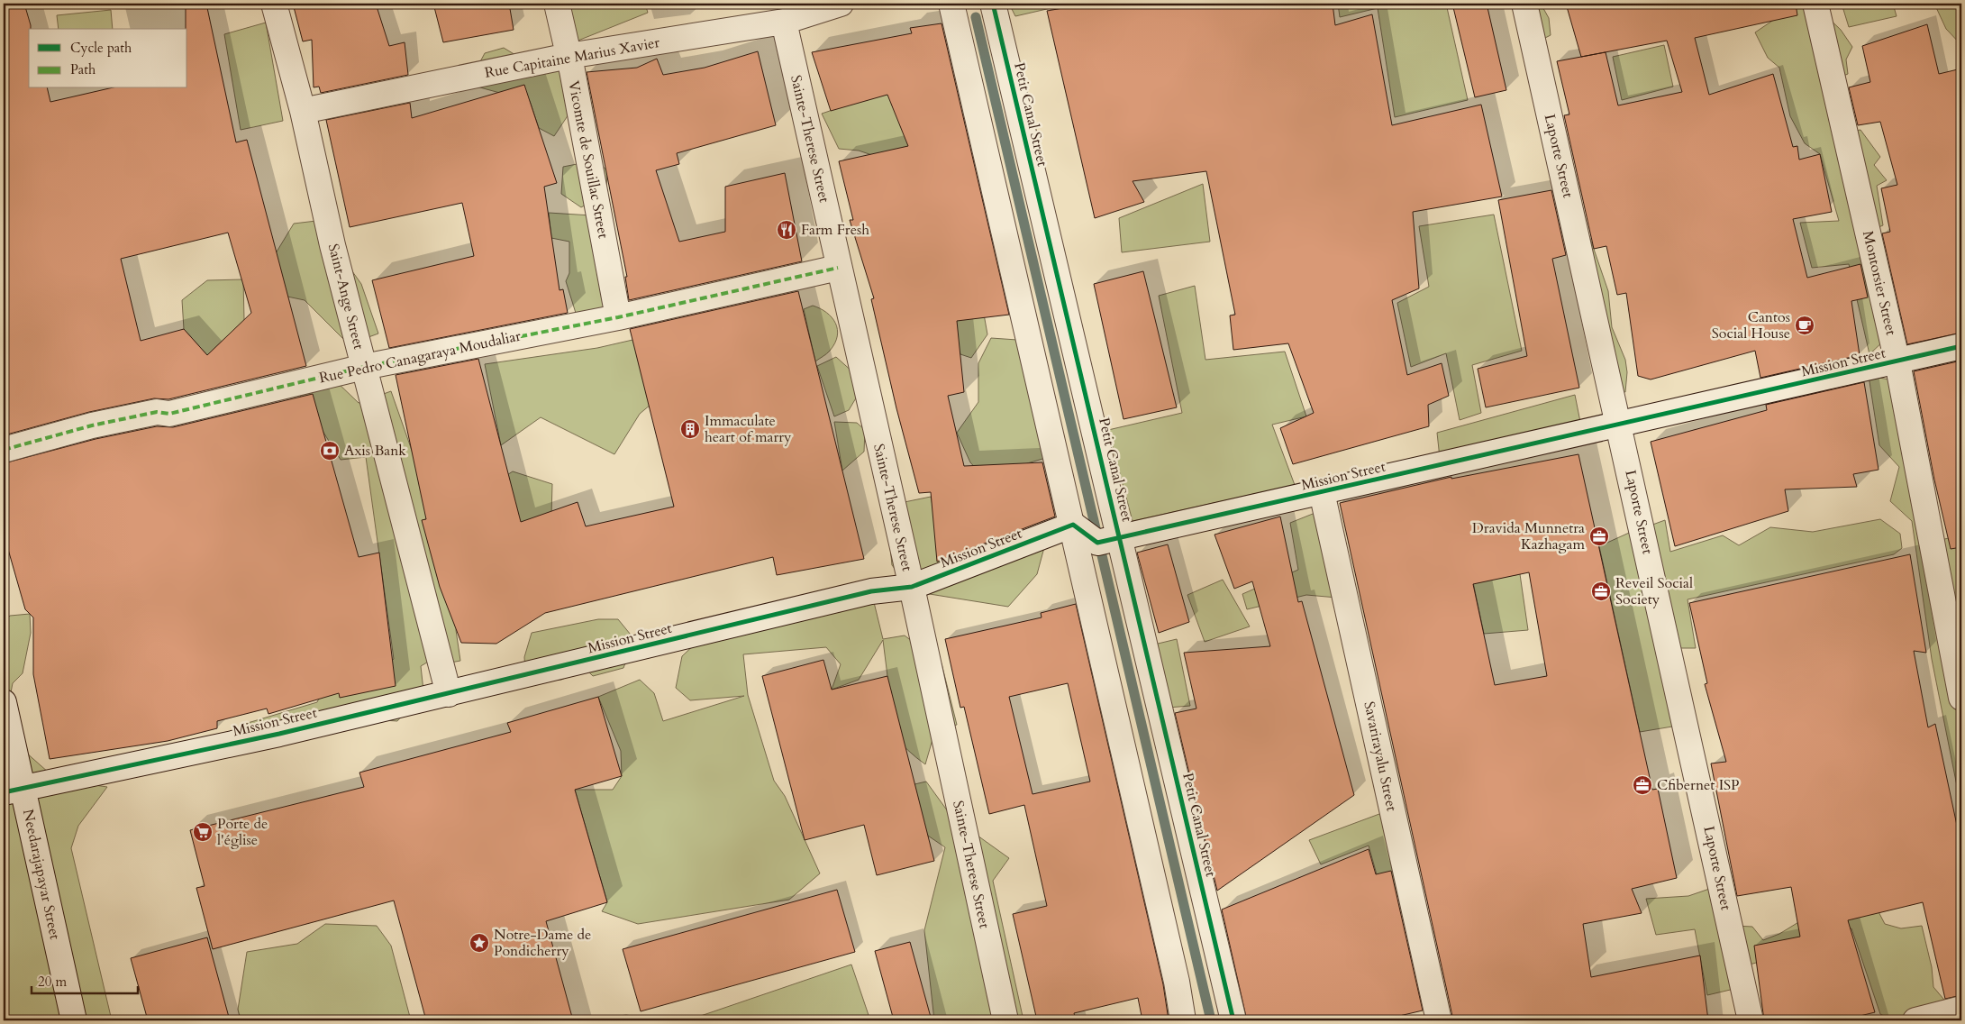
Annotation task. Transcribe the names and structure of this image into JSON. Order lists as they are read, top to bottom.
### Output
{
  "streets": {
    "street": [
      "Rue Capitaine Marius Xavier",
      "Petit Canal Street",
      "Sainte-Therese Street",
      "Laporte Street",
      "Vicomte de Souillac Street",
      "Montorsier Street",
      "Saint-Ange Street",
      "Rue Pedro Canagaraya Moudaliar",
      "Mission Street",
      "Savarirayalu Street",
      "Needarajapayar Street"
    ]
  },
  "crossings": [
    ["Rue Capitaine Marius Xavier", "Sainte-Therese Street"],
    ["Rue Capitaine Marius Xavier", "Vicomte de Souillac Street"],
    ["Rue Capitaine Marius Xavier", "Saint-Ange Street"],
    ["Petit Canal Street", "Mission Street"],
    ["Sainte-Therese Street", "Rue Pedro Canagaraya Moudaliar"],
    ["Sainte-Therese Street", "Mission Street"],
    ["Laporte Street", "Mission Street"],
    ["Vicomte de Souillac Street", "Rue Pedro Canagaraya Moudaliar"],
    ["Montorsier Street", "Mission Street"],
    ["Saint-Ange Street", "Rue Pedro Canagaraya Moudaliar"],
    ["Saint-Ange Street", "Mission Street"],
    ["Mission Street", "Savarirayalu Street"],
    ["Mission Street", "Needarajapayar Street"]
  ],
  "places": {
    "restaurant": ["Farm Fresh"],
    "cafe": ["Cantos Social House"],
    "building": ["Immaculate heart of marry"],
    "bank": ["Axis Bank"],
    "office": ["Dravida Munnetra Kazhagam", "Reveil Social Society", "Cfibernet ISP"],
    "supermarket": ["Porte de l'église"],
    "place": ["Notre-Dame de Pondicherry"]
  },
  "legend": ["Cycle path", "Path"],
  "scale_bar": "20 m"
}
